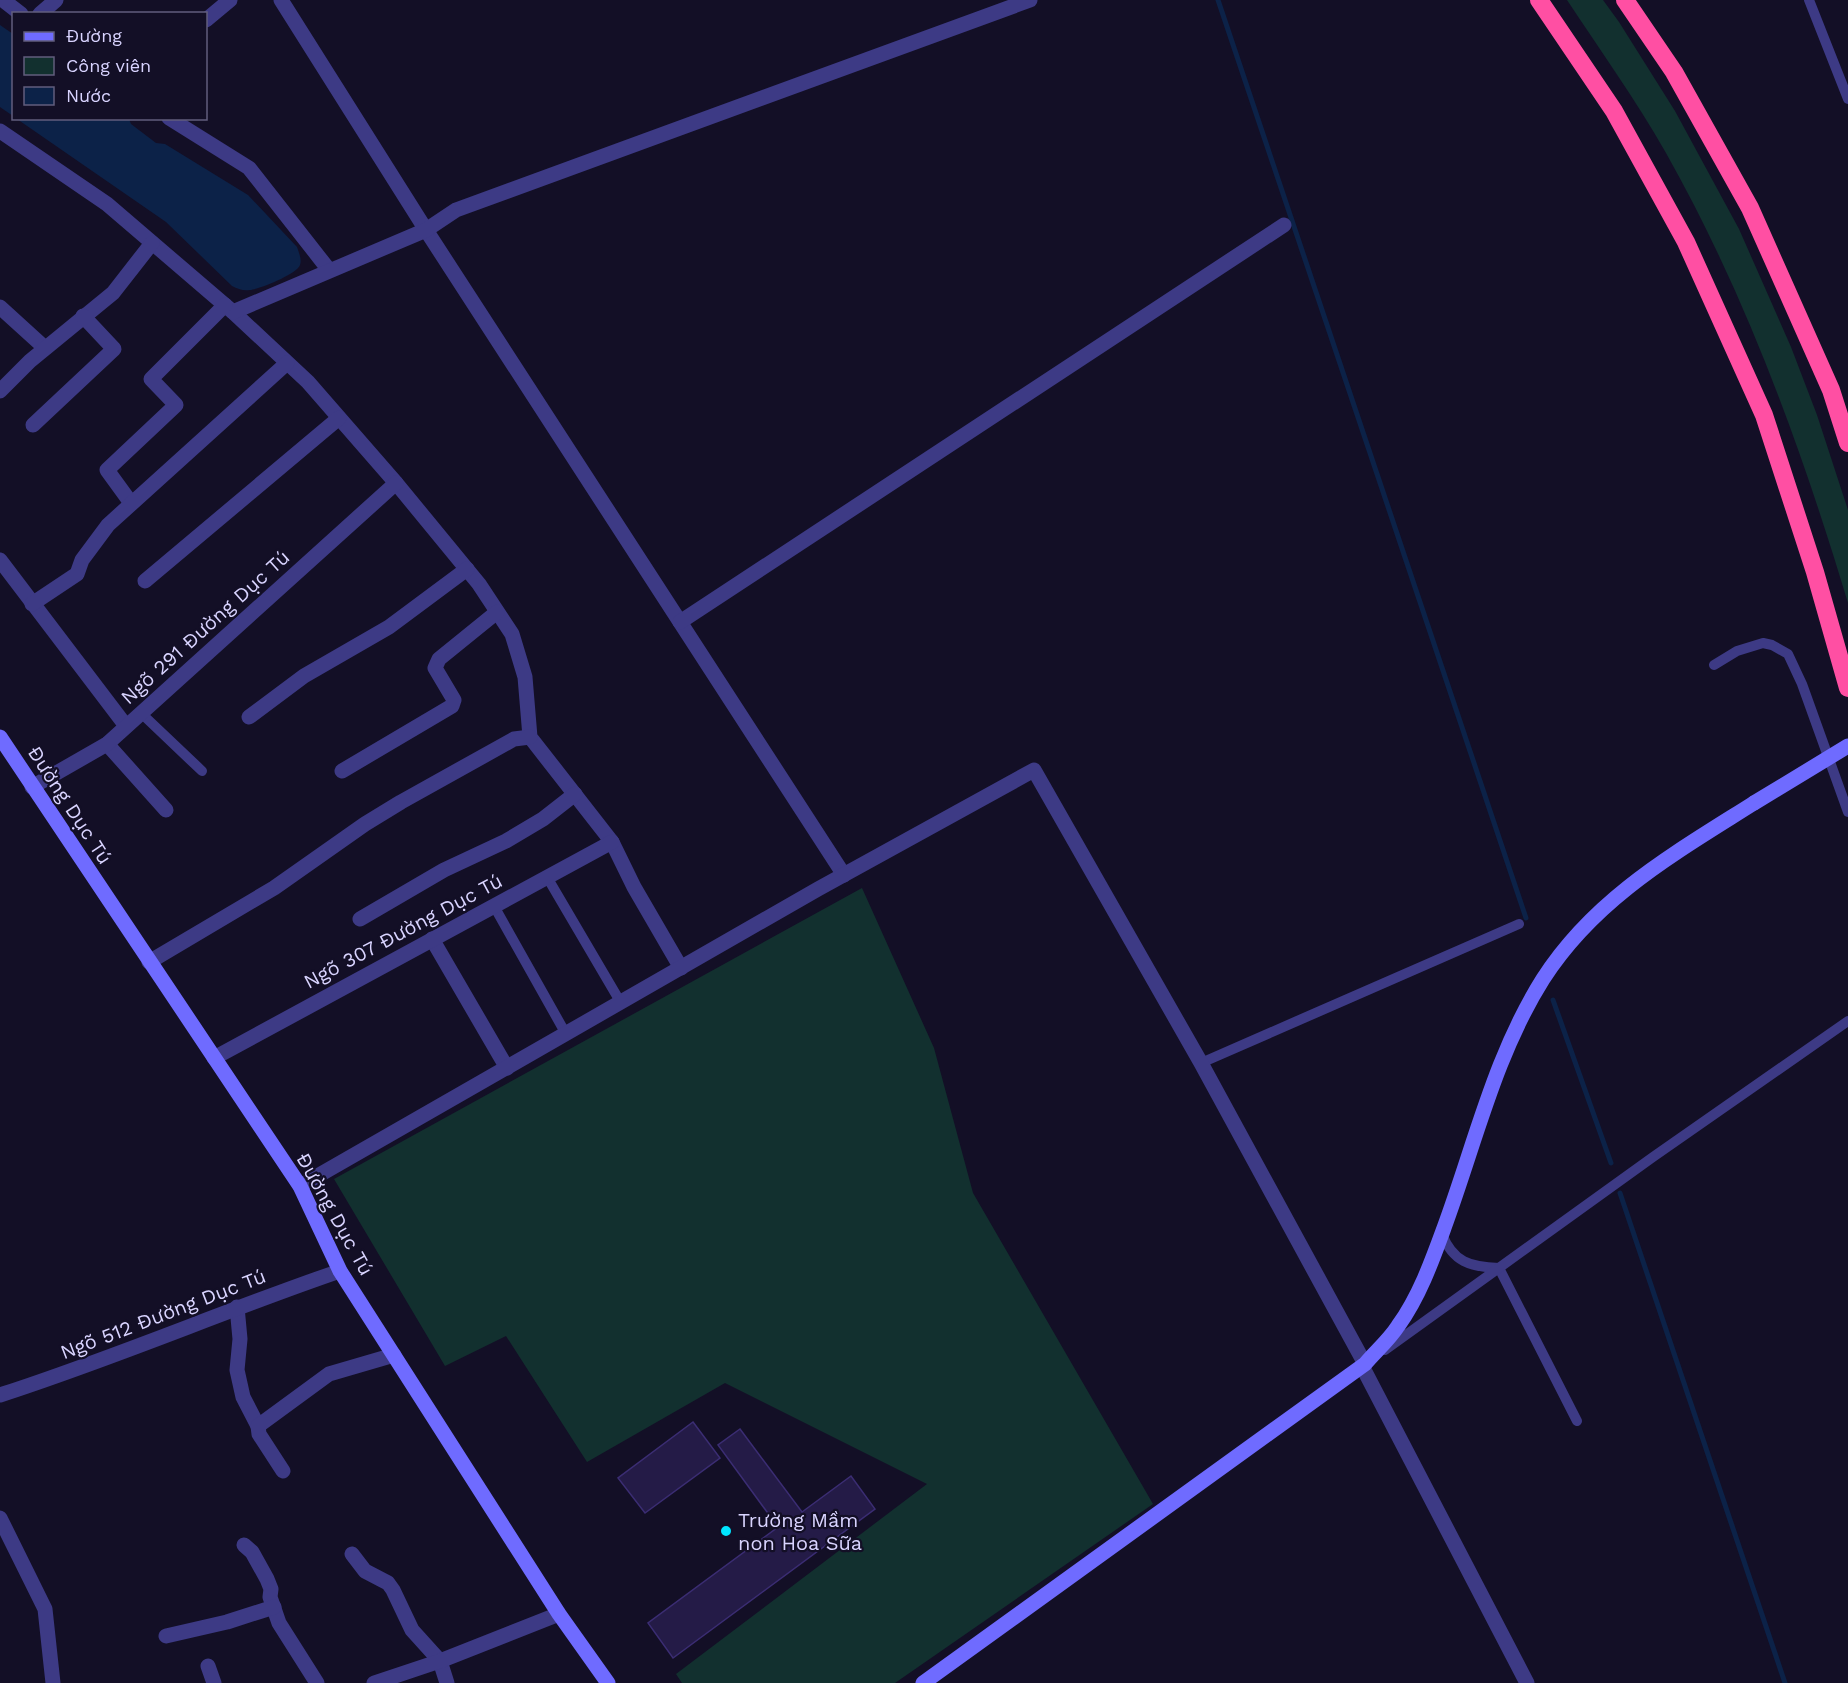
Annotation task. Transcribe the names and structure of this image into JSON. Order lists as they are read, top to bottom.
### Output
{
  "streets": {
    "street": [
      "Ngõ 291 Đường Dục Tú",
      "Đường Dục Tú",
      "Ngõ 307 Đường Dục Tú",
      "Ngõ 512 Đường Dục Tú"
    ]
  },
  "crossings": [
    ["Ngõ 291 Đường Dục Tú", "Đường Dục Tú"],
    ["Đường Dục Tú", "Ngõ 307 Đường Dục Tú"],
    ["Đường Dục Tú", "Ngõ 512 Đường Dục Tú"]
  ],
  "places": ["Trường Mầm non Hoa Sữa"],
  "legend": ["Đường", "Công viên", "Nước"]
}
